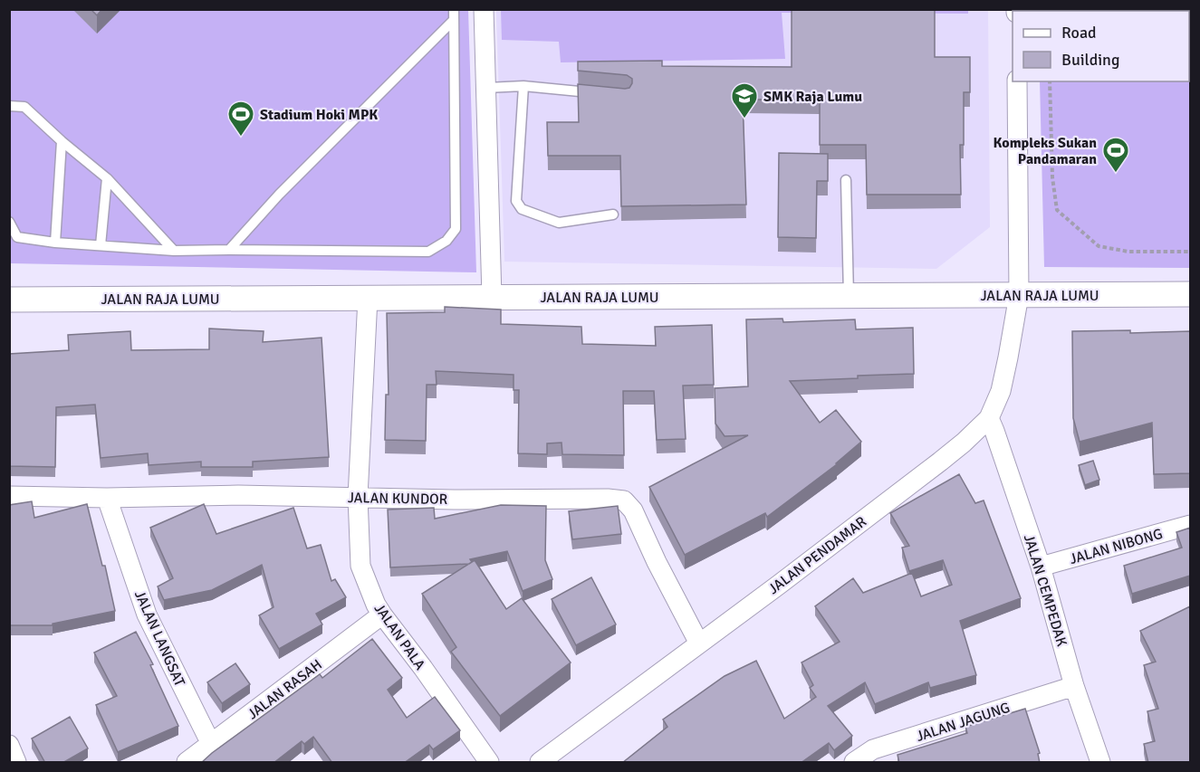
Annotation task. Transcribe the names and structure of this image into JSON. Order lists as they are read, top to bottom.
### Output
{
  "streets": {
    "street": [
      "JALAN RAJA LUMU",
      "JALAN KUNDOR",
      "JALAN NIBONG",
      "JALAN PENDAMAR",
      "JALAN CEMPEDAK",
      "JALAN PALA",
      "JALAN LANGSAT",
      "JALAN RASAH",
      "JALAN JAGUNG"
    ]
  },
  "crossings": [
    ["JALAN RAJA LUMU", "JALAN PENDAMAR"],
    ["JALAN RAJA LUMU", "JALAN PALA"],
    ["JALAN KUNDOR", "JALAN PENDAMAR"],
    ["JALAN KUNDOR", "JALAN PALA"],
    ["JALAN KUNDOR", "JALAN LANGSAT"],
    ["JALAN NIBONG", "JALAN CEMPEDAK"],
    ["JALAN PENDAMAR", "JALAN CEMPEDAK"],
    ["JALAN CEMPEDAK", "JALAN JAGUNG"],
    ["JALAN PALA", "JALAN RASAH"],
    ["JALAN LANGSAT", "JALAN RASAH"]
  ],
  "places": {
    "school or university": ["SMK Raja Lumu"],
    "sports": ["Stadium Hoki MPK", "Kompleks Sukan Pandamaran"]
  },
  "legend": ["Road", "Building"]
}
